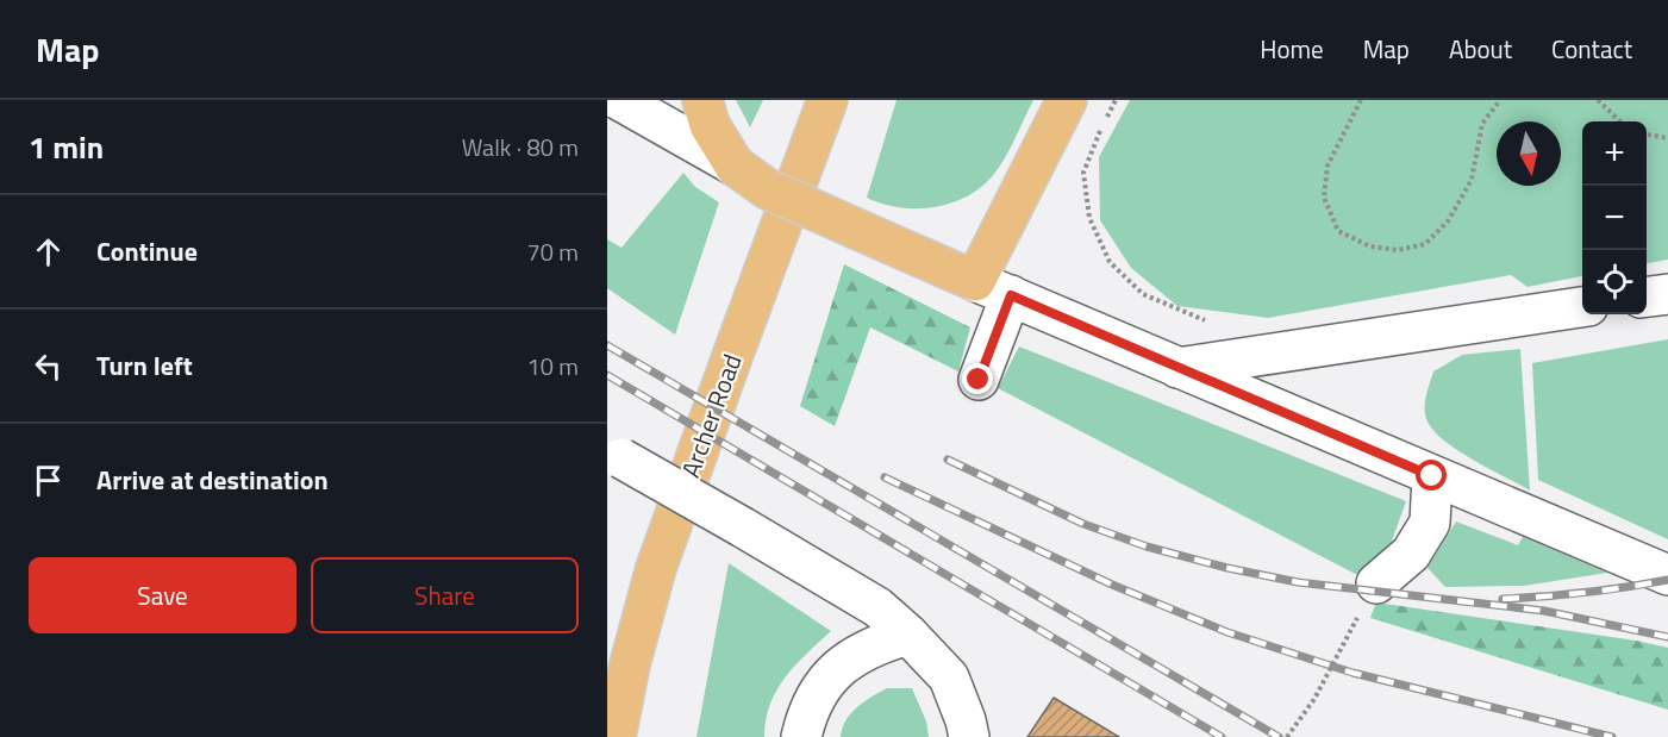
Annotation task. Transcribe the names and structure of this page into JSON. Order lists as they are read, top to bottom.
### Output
{
  "streets": {
    "main road": ["Archer Road"]
  },
  "north": "bottom",
  "page": {
    "header": "Map",
    "nav": [
      "Home",
      "Map",
      "About",
      "Contact"
    ],
    "heading": ["1 min", "Walk · 80 m"],
    "map_buttons": ["+", "−"],
    "list": [
      ["Continue", "70 m"],
      ["Turn left", "10 m"],
      "Arrive at destination"
    ],
    "buttons": ["Save", "Share"]
  }
}
